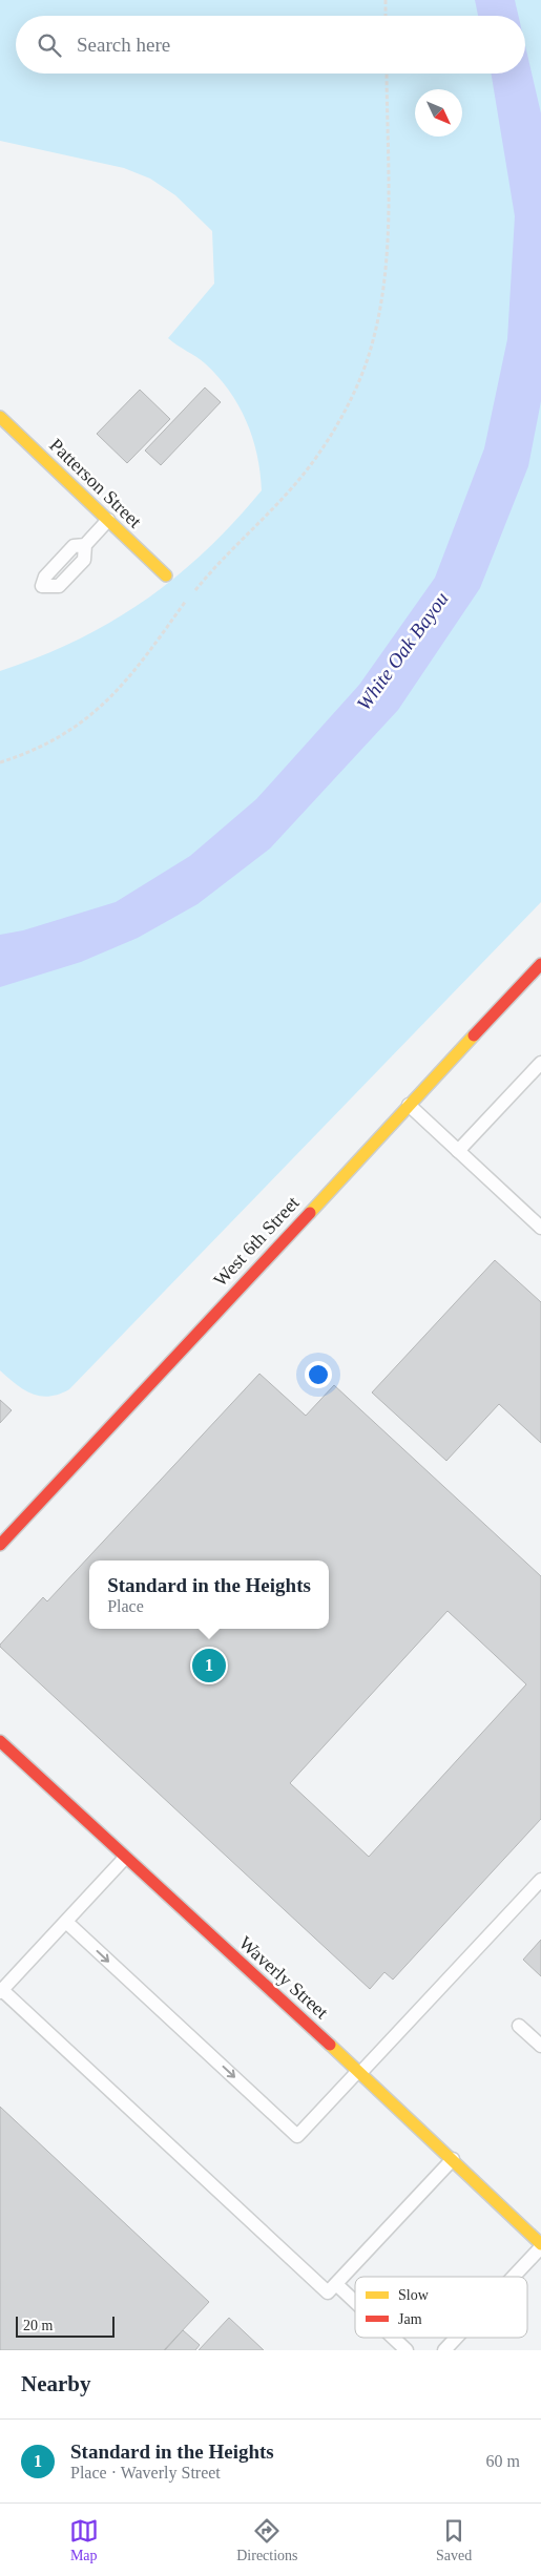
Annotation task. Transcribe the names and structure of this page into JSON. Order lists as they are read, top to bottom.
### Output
{
  "streets": {
    "street": ["Patterson Street", "West 6th Street", "Waverly Street"]
  },
  "water": ["White Oak Bayou"],
  "legend": ["Slow", "Jam"],
  "scale_bar": "20 m",
  "north": "bottom right",
  "page": {
    "search": "Search here",
    "popup": ["Standard in the Heights", "Place"],
    "pins": "1",
    "scale": "20 m",
    "heading": "Nearby",
    "list": [
      {
        "mark": "1",
        "name": "Standard in the Heights",
        "note": "Place · Waverly Street",
        "value": "60 m"
      }
    ],
    "nav": ["Map", "Directions", "Saved"]
  }
}
